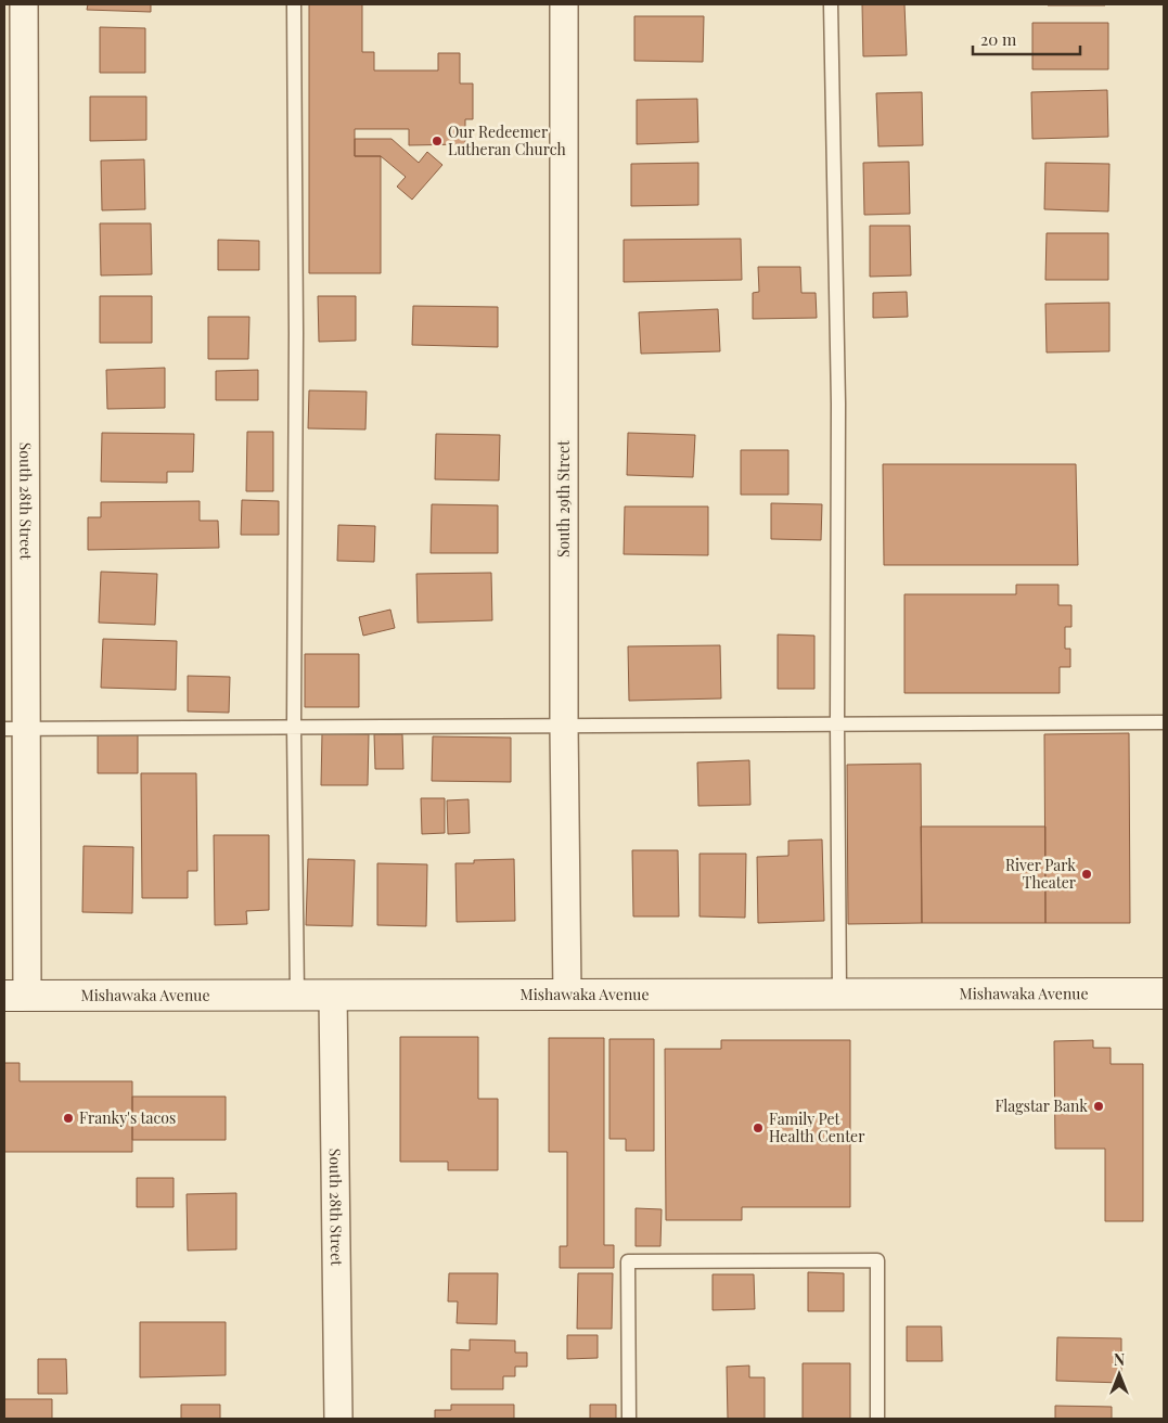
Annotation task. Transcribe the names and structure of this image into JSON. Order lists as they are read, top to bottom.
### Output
{
  "streets": {
    "main road": ["Mishawaka Avenue"],
    "street": ["South 29th Street", "South 28th Street"]
  },
  "crossings": [
    ["South 29th Street", "Mishawaka Avenue"],
    ["South 28th Street", "Mishawaka Avenue"]
  ],
  "places": [
    "Our Redeemer Lutheran Church",
    "River Park Theater",
    "Flagstar Bank",
    "Franky's tacos",
    "Family Pet Health Center"
  ],
  "scale_bar": "20 m",
  "north": "top"
}
